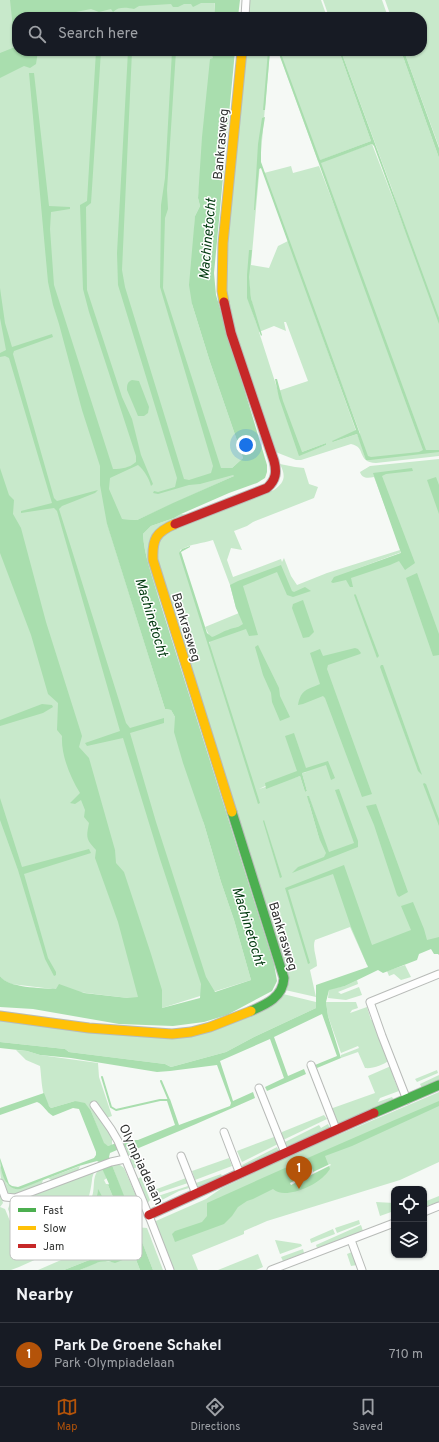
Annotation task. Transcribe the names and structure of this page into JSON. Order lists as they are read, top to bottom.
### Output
{
  "streets": {
    "street": ["Bankrasweg", "Olympiadelaan"]
  },
  "water": ["Machinetocht"],
  "legend": ["Fast", "Slow", "Jam"],
  "page": {
    "search": "Search here",
    "pins": "1",
    "heading": "Nearby",
    "list": [
      {
        "mark": "1",
        "name": "Park De Groene Schakel",
        "note": "Park · Olympiadelaan",
        "value": "710 m"
      }
    ],
    "nav": ["Map", "Directions", "Saved"]
  }
}
